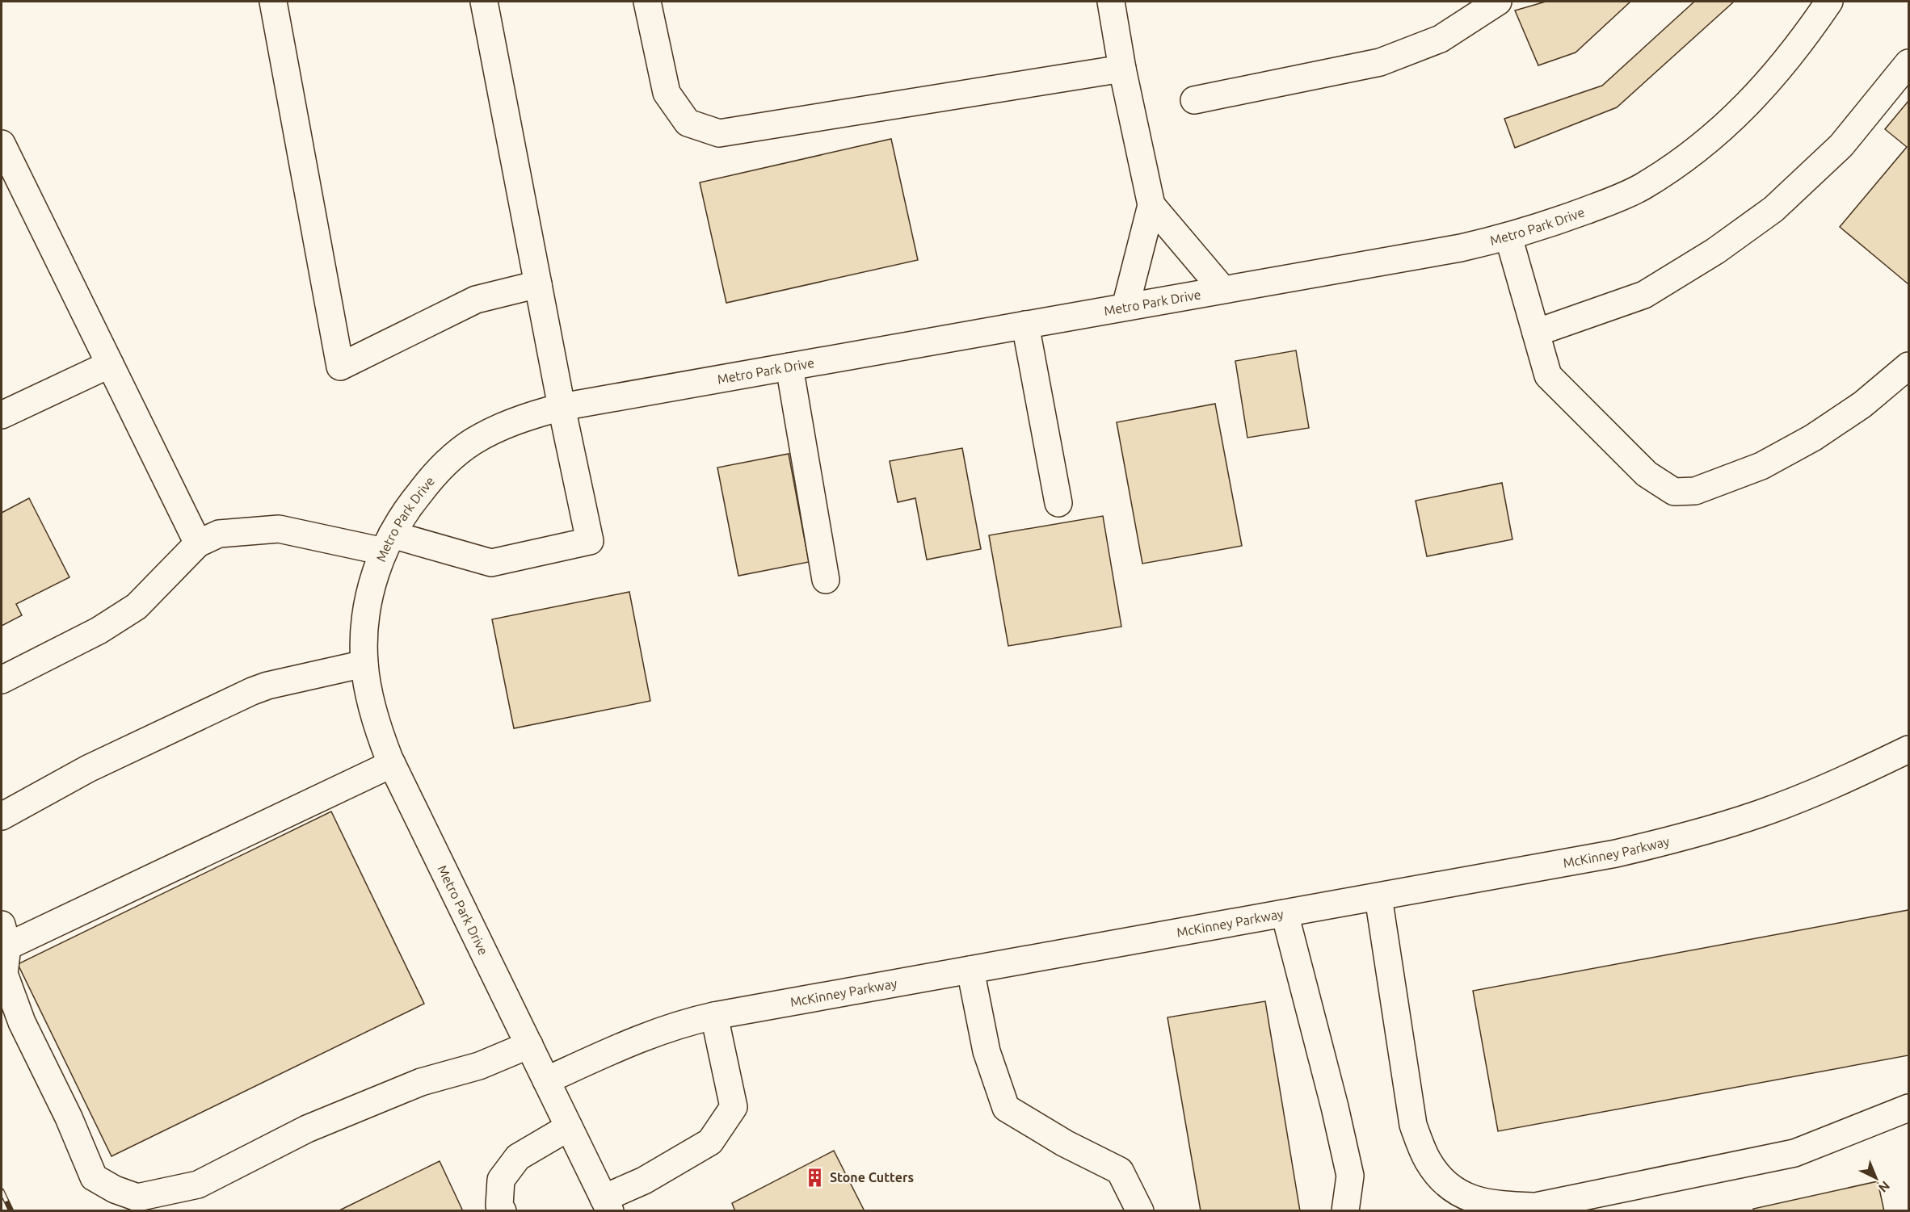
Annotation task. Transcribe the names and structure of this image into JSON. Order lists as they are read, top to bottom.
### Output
{
  "streets": {
    "street": ["Metro Park Drive", "McKinney Parkway"]
  },
  "crossings": [
    ["Metro Park Drive", "McKinney Parkway"]
  ],
  "places": {
    "building": ["Stone Cutters"]
  },
  "north": "bottom right"
}
